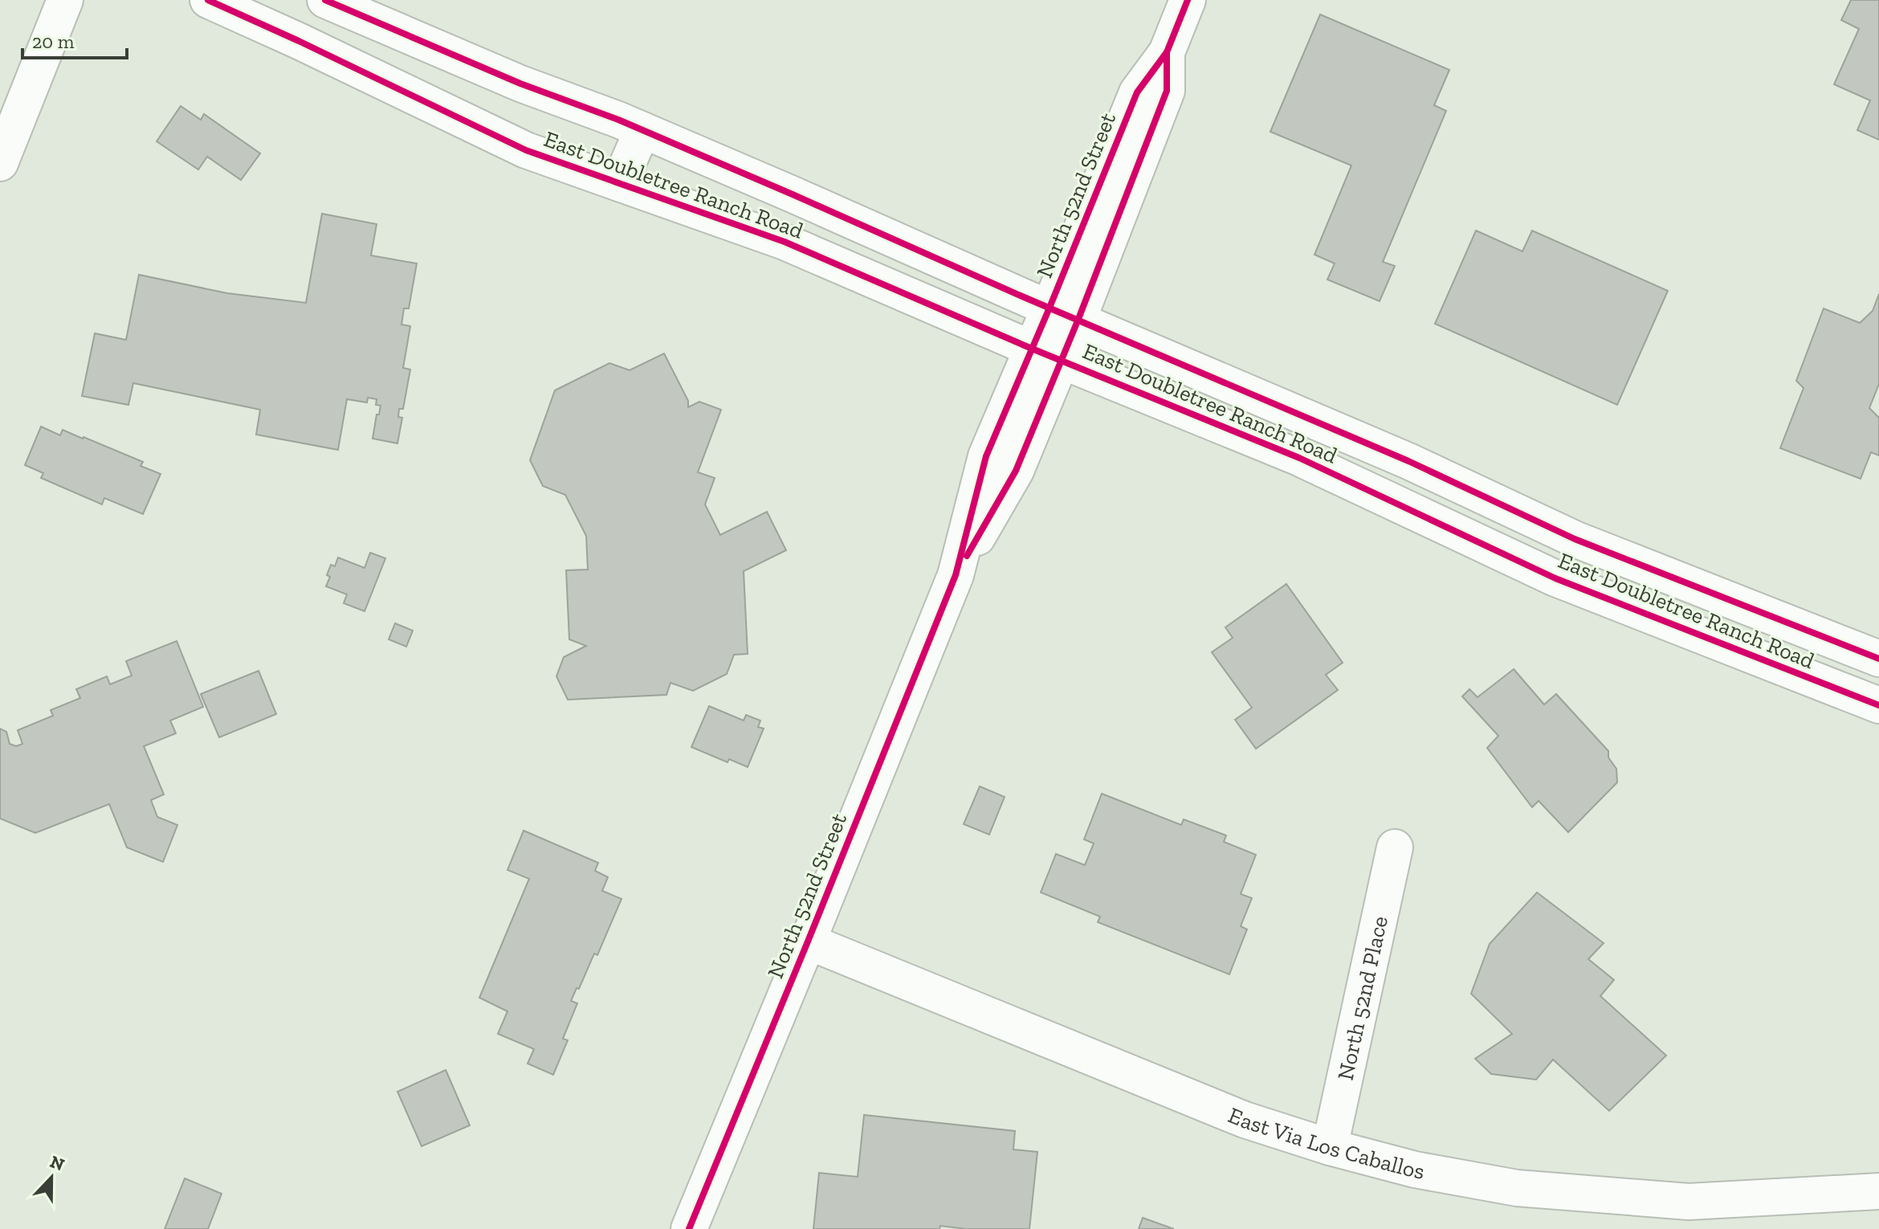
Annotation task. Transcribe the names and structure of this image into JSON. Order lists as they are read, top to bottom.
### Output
{
  "streets": {
    "main road": [
      "East Doubletree Ranch Road",
      "North 52nd Street",
      "North 52nd Place",
      "East Via Los Caballos"
    ]
  },
  "crossings": [
    ["East Doubletree Ranch Road", "North 52nd Street"],
    ["North 52nd Street", "East Via Los Caballos"],
    ["North 52nd Place", "East Via Los Caballos"]
  ],
  "scale_bar": "20 m",
  "north": "top"
}
